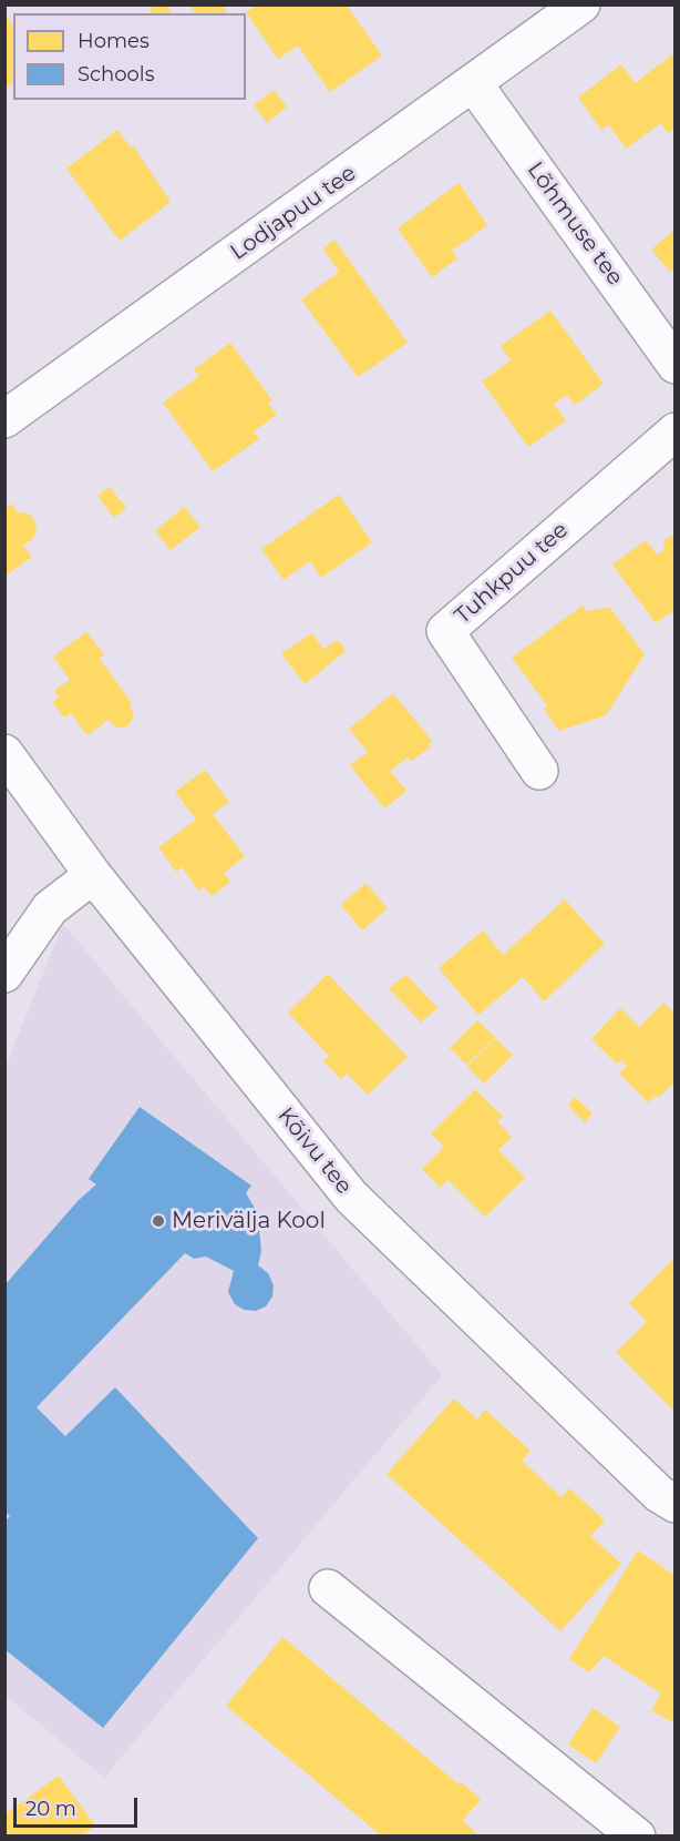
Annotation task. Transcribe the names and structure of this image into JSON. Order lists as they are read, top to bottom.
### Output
{
  "streets": {
    "street": [
      "Lodjapuu tee",
      "Lõhmuse tee",
      "Tuhkpuu tee",
      "Kõivu tee"
    ]
  },
  "crossings": [
    ["Lodjapuu tee", "Lõhmuse tee"]
  ],
  "places": ["Merivälja Kool"],
  "legend": ["Homes", "Schools"],
  "scale_bar": "20 m"
}
